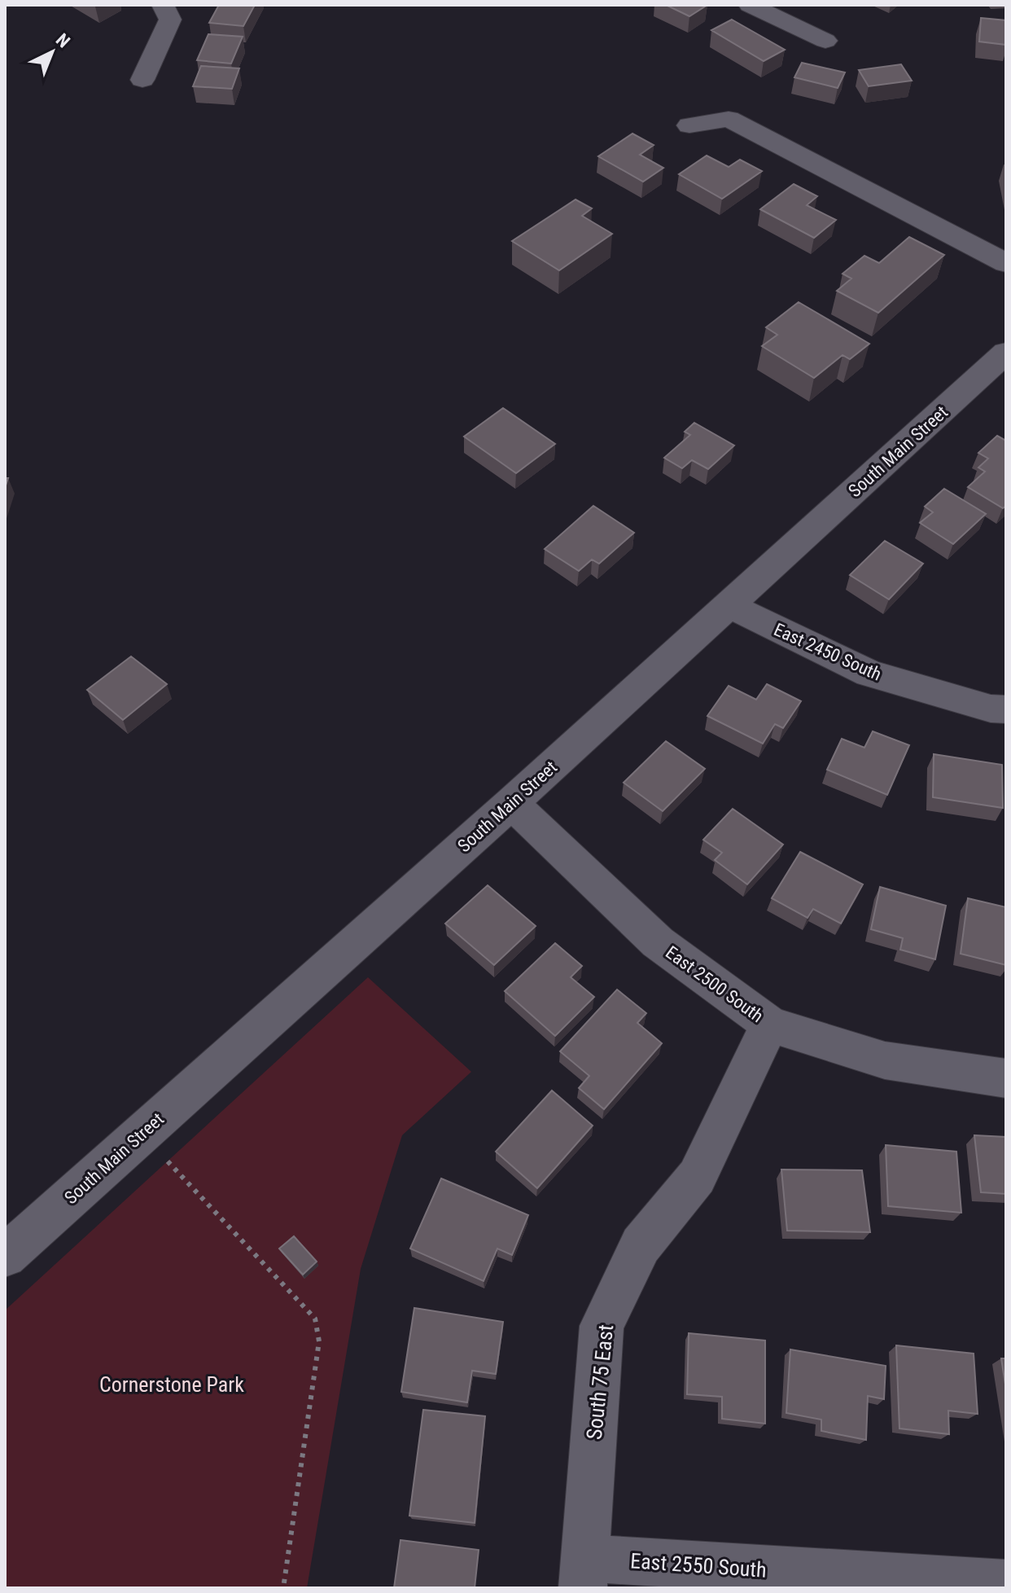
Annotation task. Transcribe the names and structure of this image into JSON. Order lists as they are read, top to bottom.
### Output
{
  "streets": {
    "street": [
      "South Main Street",
      "East 2450 South",
      "East 2500 South",
      "South 75 East",
      "East 2550 South"
    ]
  },
  "crossings": [
    ["South Main Street", "East 2450 South"],
    ["South Main Street", "East 2500 South"],
    ["East 2500 South", "South 75 East"],
    ["South 75 East", "East 2550 South"]
  ],
  "parks": ["Cornerstone Park"],
  "north": "top right"
}
